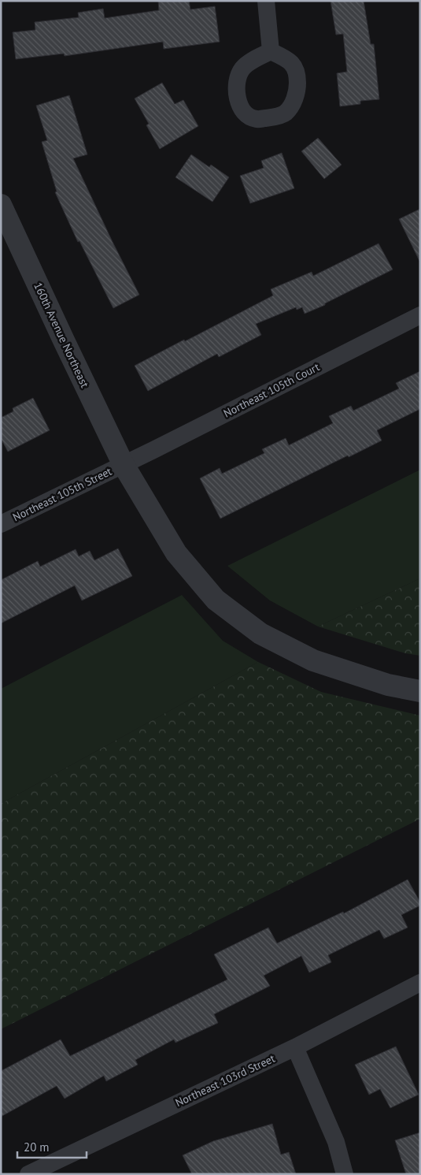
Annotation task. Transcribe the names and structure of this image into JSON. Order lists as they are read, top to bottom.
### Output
{
  "streets": {
    "street": [
      "160th Avenue Northeast",
      "Northeast 105th Court",
      "Northeast 105th Street",
      "Northeast 103rd Street"
    ]
  },
  "crossings": [
    ["160th Avenue Northeast", "Northeast 105th Court"],
    ["160th Avenue Northeast", "Northeast 105th Street"],
    ["Northeast 105th Court", "Northeast 105th Street"]
  ],
  "scale_bar": "20 m"
}
